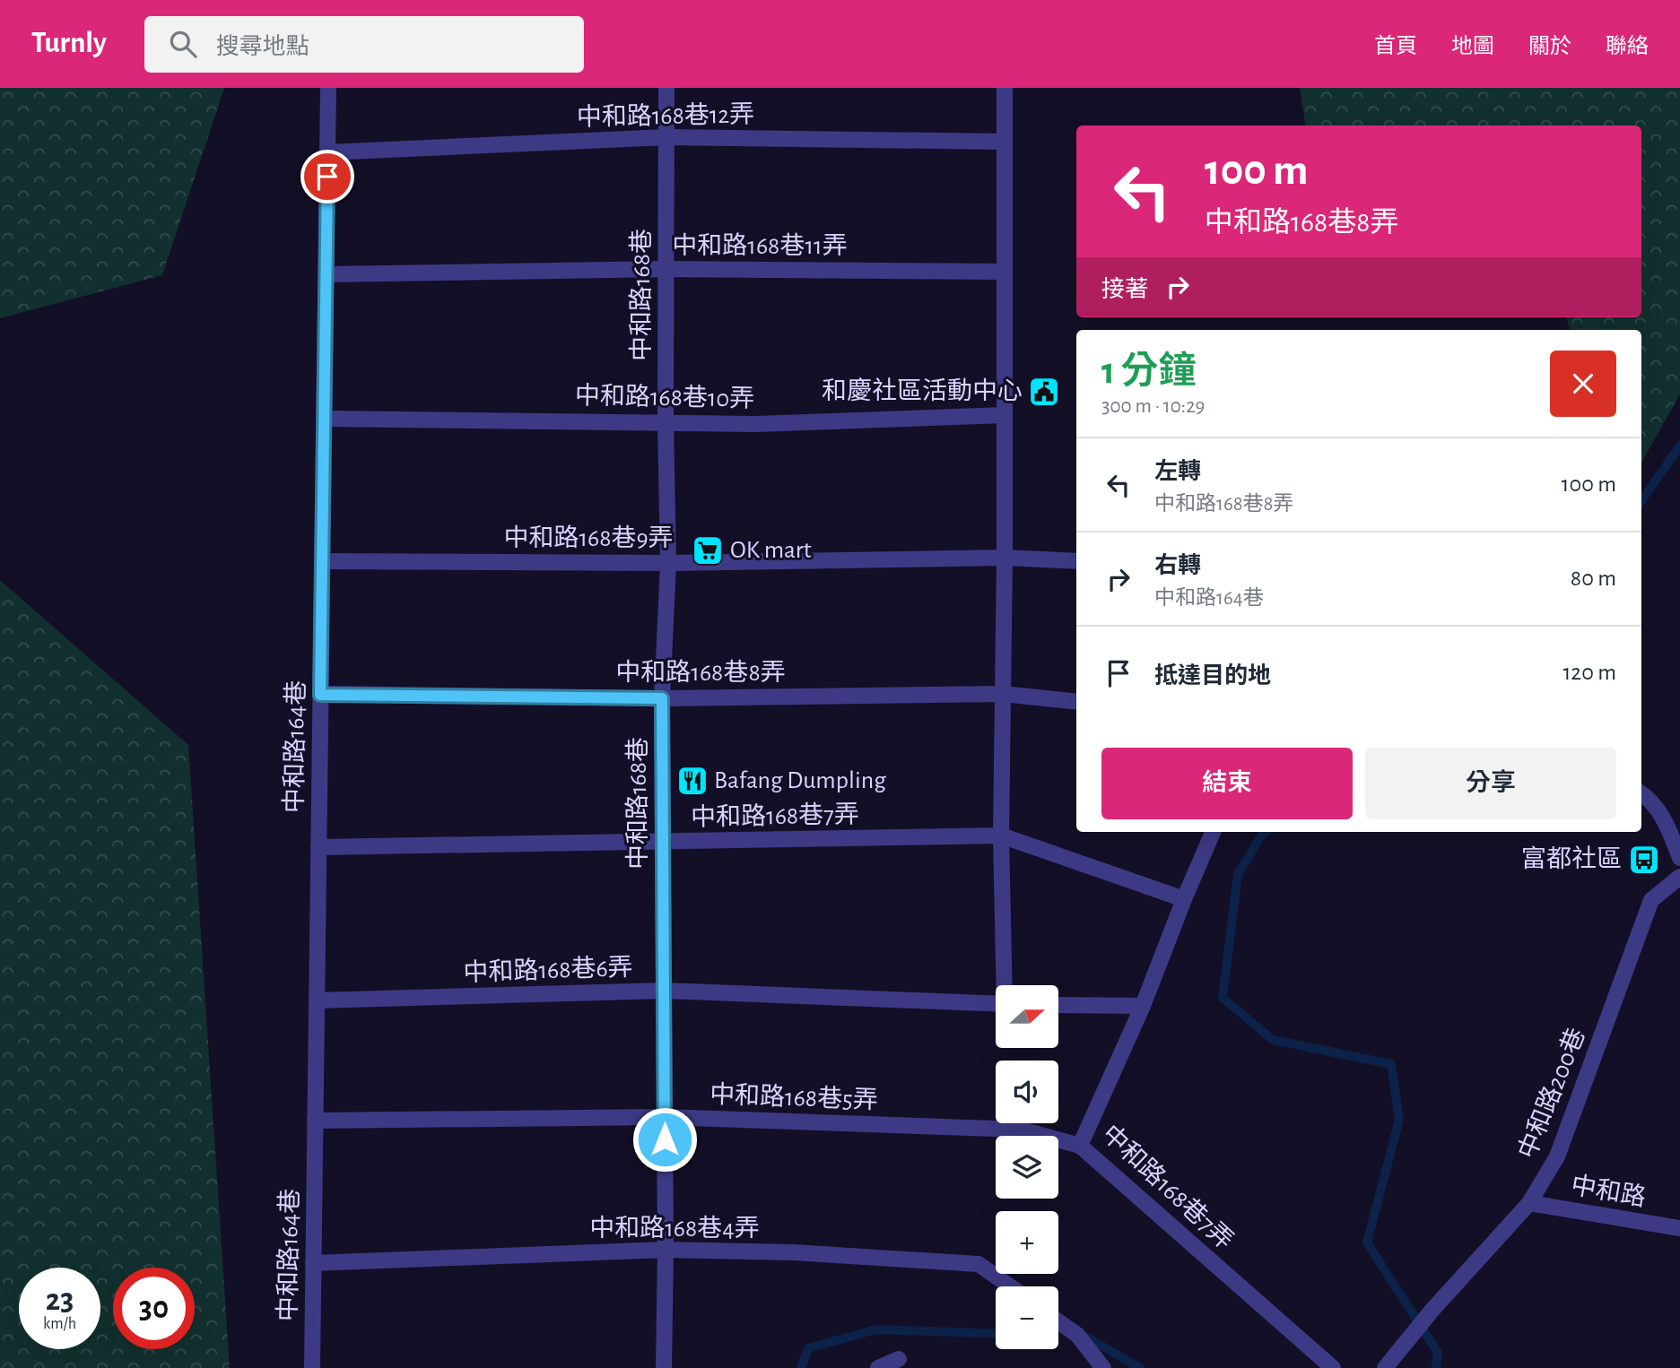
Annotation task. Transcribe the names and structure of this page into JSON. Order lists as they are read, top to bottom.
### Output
{
  "streets": {
    "street": [
      "中和路168巷12弄",
      "中和路168巷11弄",
      "中和路168巷",
      "中和路168巷10弄",
      "中和路168巷9弄",
      "中和路168巷8弄",
      "中和路164巷",
      "中和路168巷7弄",
      "中和路168巷6弄",
      "中和路200巷",
      "中和路168巷5弄",
      "中和路",
      "中和路168巷4弄"
    ]
  },
  "crossings": [
    ["中和路168巷12弄", "中和路168巷"],
    ["中和路168巷12弄", "中和路164巷"],
    ["中和路168巷11弄", "中和路168巷"],
    ["中和路168巷11弄", "中和路164巷"],
    ["中和路168巷", "中和路168巷10弄"],
    ["中和路168巷", "中和路168巷9弄"],
    ["中和路168巷", "中和路168巷8弄"],
    ["中和路168巷", "中和路168巷7弄"],
    ["中和路168巷", "中和路168巷6弄"],
    ["中和路168巷", "中和路168巷5弄"],
    ["中和路168巷", "中和路168巷4弄"],
    ["中和路168巷10弄", "中和路164巷"],
    ["中和路168巷9弄", "中和路164巷"],
    ["中和路168巷8弄", "中和路164巷"],
    ["中和路164巷", "中和路168巷7弄"],
    ["中和路164巷", "中和路168巷6弄"],
    ["中和路164巷", "中和路168巷5弄"],
    ["中和路164巷", "中和路168巷4弄"],
    ["中和路168巷7弄", "中和路168巷5弄"],
    ["中和路200巷", "中和路"]
  ],
  "places": {
    "public building": ["和慶社區活動中心"],
    "supermarket": ["OK mart"],
    "restaurant": ["Bafang Dumpling"],
    "bus stop": ["富都社區"]
  },
  "north": "right",
  "page": {
    "header": "Turnly",
    "search": "搜尋地點",
    "nav": [
      "首頁",
      "地圖",
      "關於",
      "聯絡"
    ],
    "turn": ["100 m", "中和路168巷8弄"],
    "then": "接著",
    "heading": ["1 分鐘", "300 m · 10:29"],
    "list": [
      {
        "name": "左轉",
        "note": "中和路168巷8弄",
        "value": "100 m"
      },
      {
        "name": "右轉",
        "note": "中和路164巷",
        "value": "80 m"
      },
      {
        "name": "抵達目的地",
        "value": "120 m"
      }
    ],
    "buttons": ["結束", "分享"],
    "map_buttons": ["+", "−"],
    "speed": "23 km/h",
    "limit": "30"
  }
}
